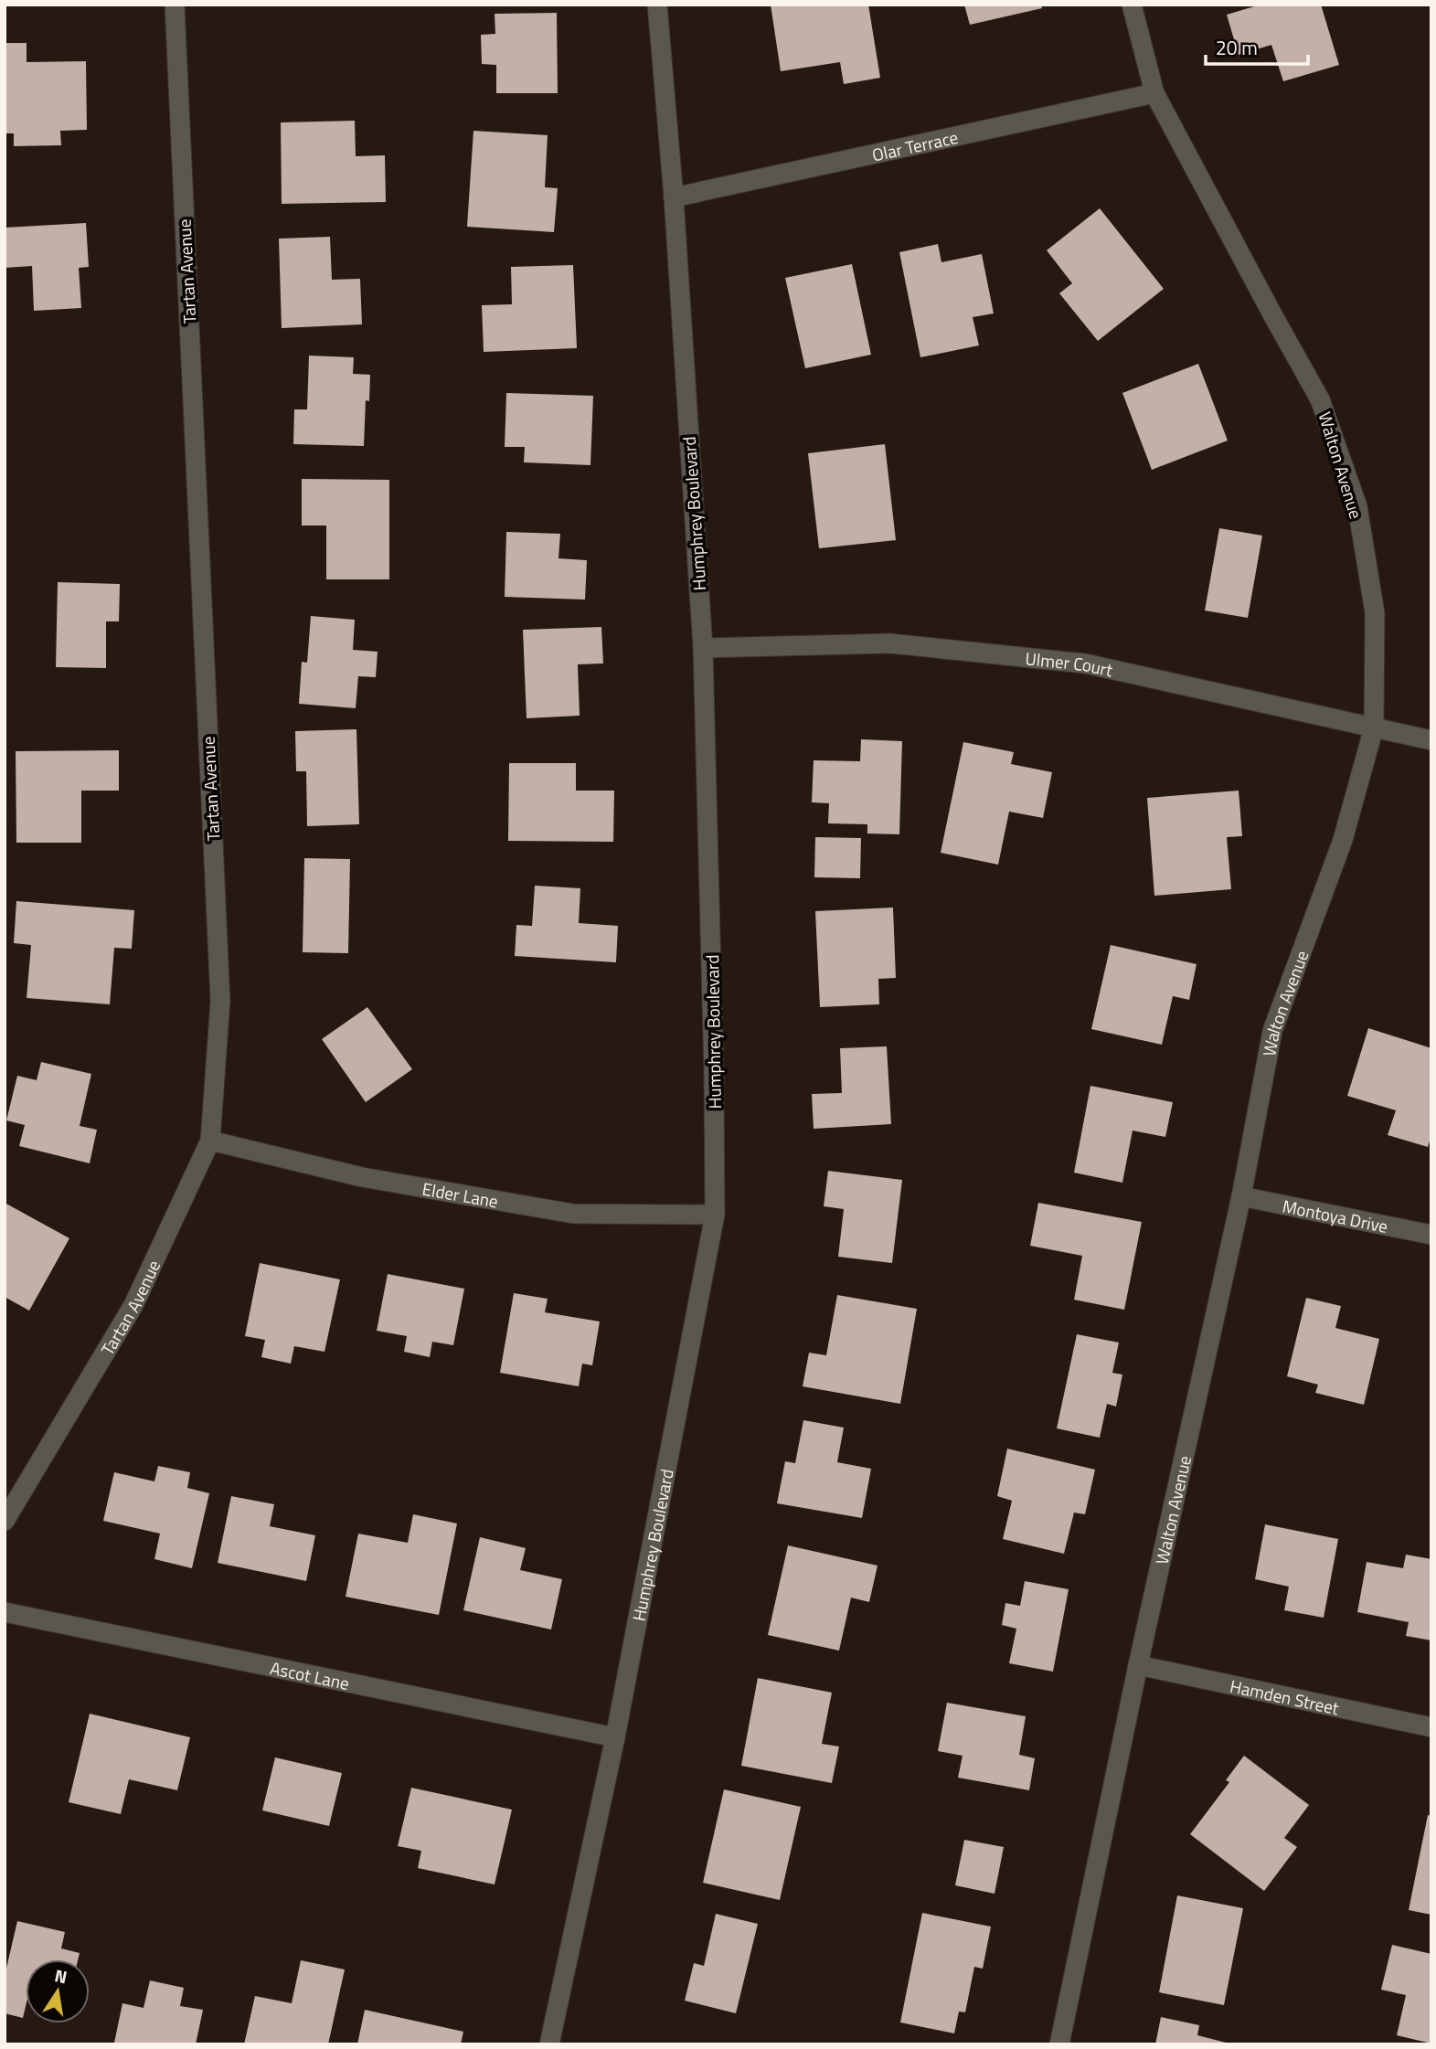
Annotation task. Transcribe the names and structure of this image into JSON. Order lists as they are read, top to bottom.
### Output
{
  "streets": {
    "street": [
      "Olar Terrace",
      "Tartan Avenue",
      "Walton Avenue",
      "Humphrey Boulevard",
      "Ulmer Court",
      "Elder Lane",
      "Montoya Drive",
      "Ascot Lane",
      "Hamden Street"
    ]
  },
  "crossings": [
    ["Olar Terrace", "Walton Avenue"],
    ["Olar Terrace", "Humphrey Boulevard"],
    ["Tartan Avenue", "Elder Lane"],
    ["Walton Avenue", "Ulmer Court"],
    ["Walton Avenue", "Montoya Drive"],
    ["Walton Avenue", "Hamden Street"],
    ["Humphrey Boulevard", "Ulmer Court"],
    ["Humphrey Boulevard", "Elder Lane"],
    ["Humphrey Boulevard", "Ascot Lane"]
  ],
  "scale_bar": "20 m",
  "north": "top"
}
